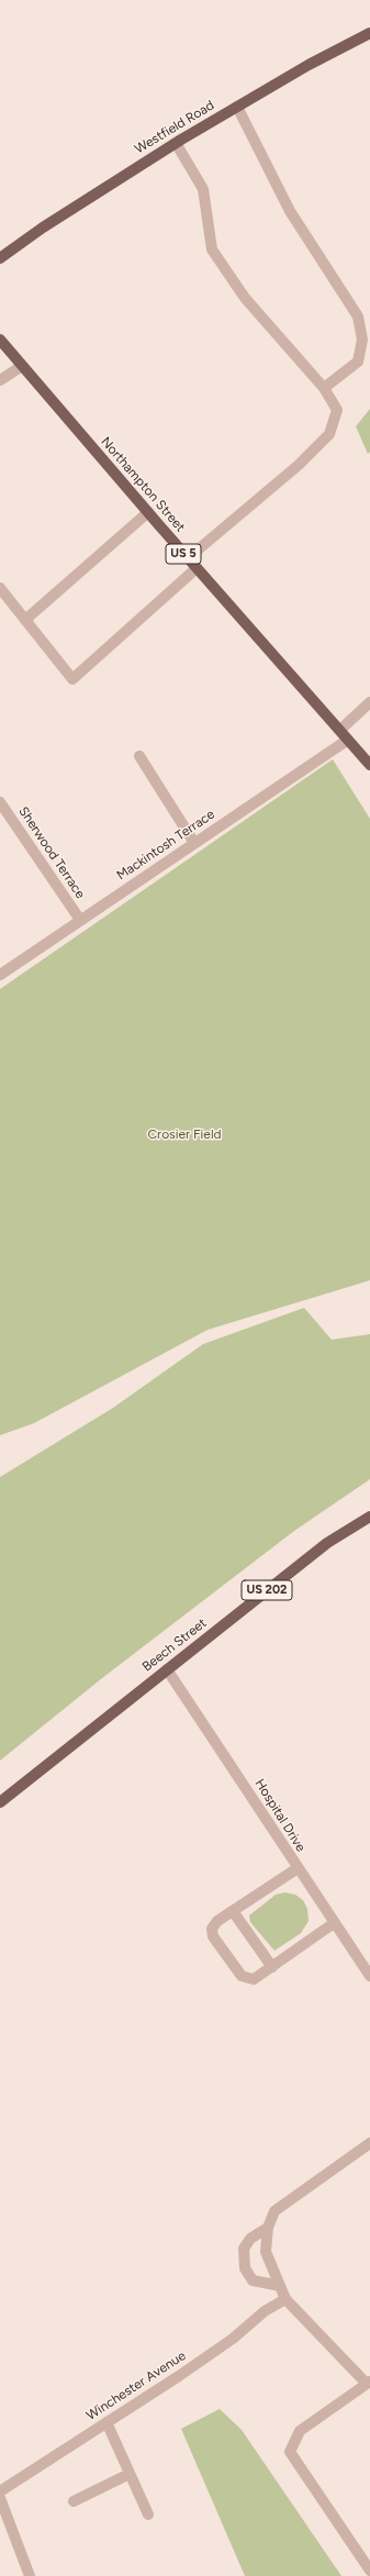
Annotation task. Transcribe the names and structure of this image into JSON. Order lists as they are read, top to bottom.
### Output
{
  "streets": {
    "main road": [
      "Westfield Road",
      "Northampton Street",
      "US 5",
      "US 202",
      "Beech Street"
    ],
    "street": [
      "Mackintosh Terrace",
      "Sherwood Terrace",
      "Hospital Drive",
      "Winchester Avenue"
    ]
  },
  "crossings": [
    ["Northampton Street", "Mackintosh Terrace"],
    ["Mackintosh Terrace", "Sherwood Terrace"],
    ["Beech Street", "Hospital Drive"]
  ],
  "parks": ["Crosier Field"]
}
